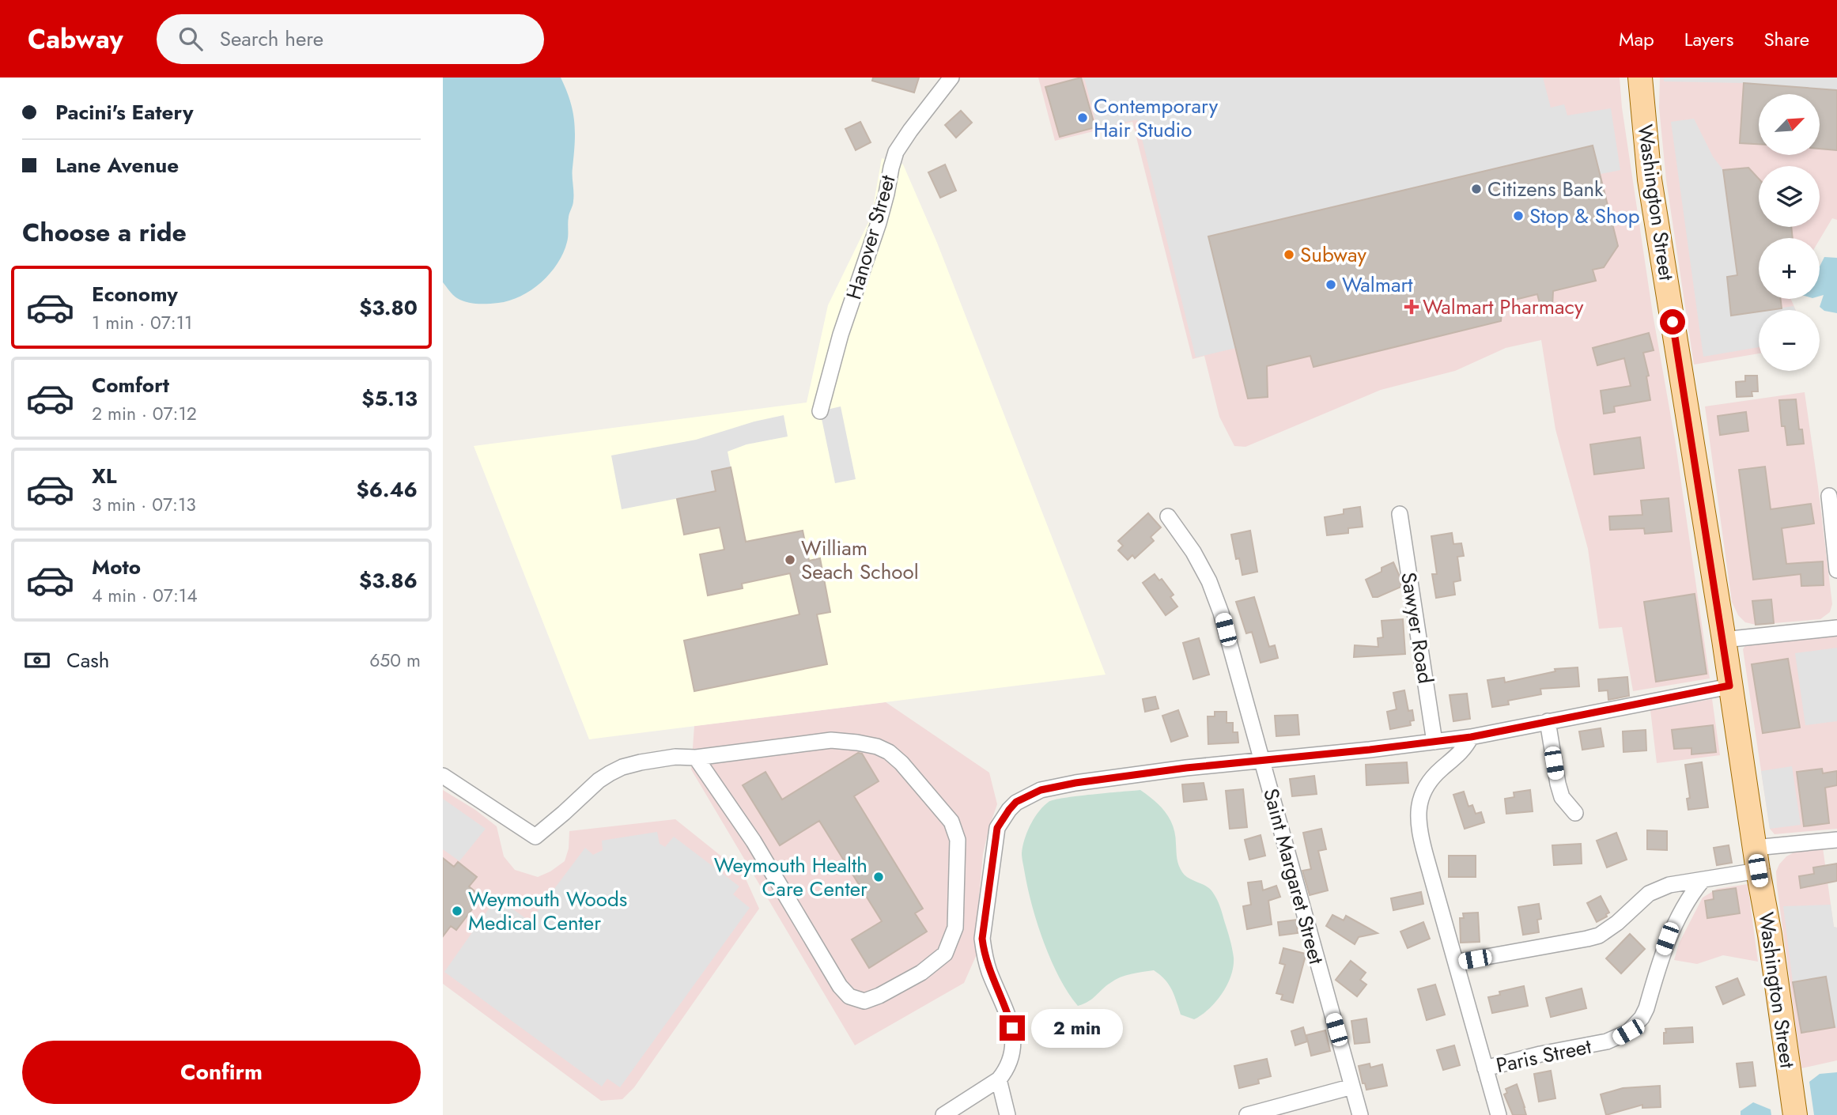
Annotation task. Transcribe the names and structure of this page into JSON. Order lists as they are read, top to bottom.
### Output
{
  "streets": {
    "main road": ["Washington Street"],
    "street": [
      "Hanover Street",
      "Sawyer Road",
      "Saint Margaret Street",
      "Paris Street"
    ]
  },
  "places": {
    "other": [
      "Contemporary Hair Studio",
      "Citizens Bank",
      "Stop & Shop",
      "Subway",
      "Walmart",
      "William Seach School",
      "Weymouth Health Care Center",
      "Weymouth Woods Medical Center"
    ],
    "health": ["Walmart Pharmacy"]
  },
  "north": "top right",
  "page": {
    "header": "Cabway",
    "search": "Search here",
    "nav": ["Map", "Layers", "Share"],
    "banner": ["Pacini's Eatery", "Lane Avenue"],
    "map_buttons": ["+", "−"],
    "heading": "Choose a ride",
    "list": [
      {
        "name": "Economy",
        "note": "1 min · 07:11",
        "value": "$3.80"
      },
      {
        "name": "Comfort",
        "note": "2 min · 07:12",
        "value": "$5.13"
      },
      {
        "name": "XL",
        "note": "3 min · 07:13",
        "value": "$6.46"
      },
      {
        "name": "Moto",
        "note": "4 min · 07:14",
        "value": "$3.86"
      }
    ],
    "pay": ["Cash", "650 m"],
    "bubble": "2 min",
    "buttons": "Confirm"
  }
}
